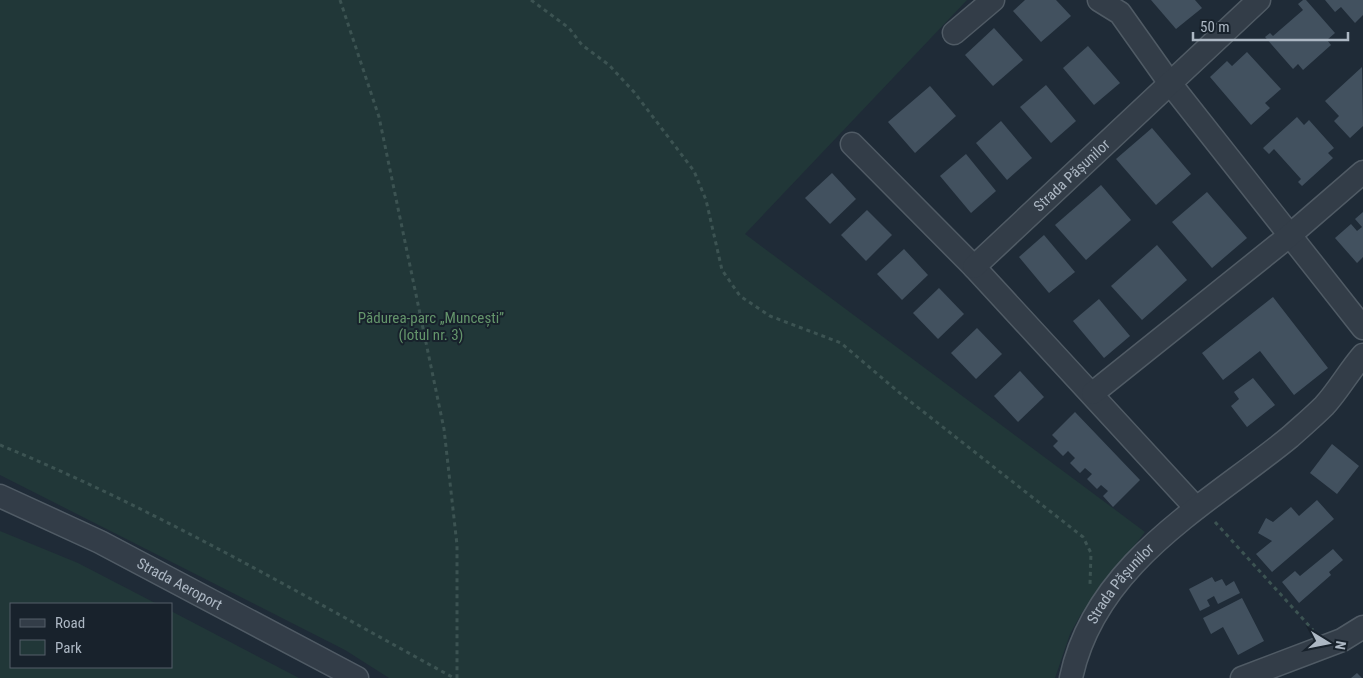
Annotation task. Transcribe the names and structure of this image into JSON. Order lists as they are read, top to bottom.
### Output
{
  "streets": {
    "street": ["Strada Pășunilor", "Strada Aeroport"]
  },
  "parks": ["Pădurea-parc „Muncești” (lotul nr. 3)"],
  "legend": ["Road", "Park"],
  "scale_bar": "50 m",
  "north": "right"
}
